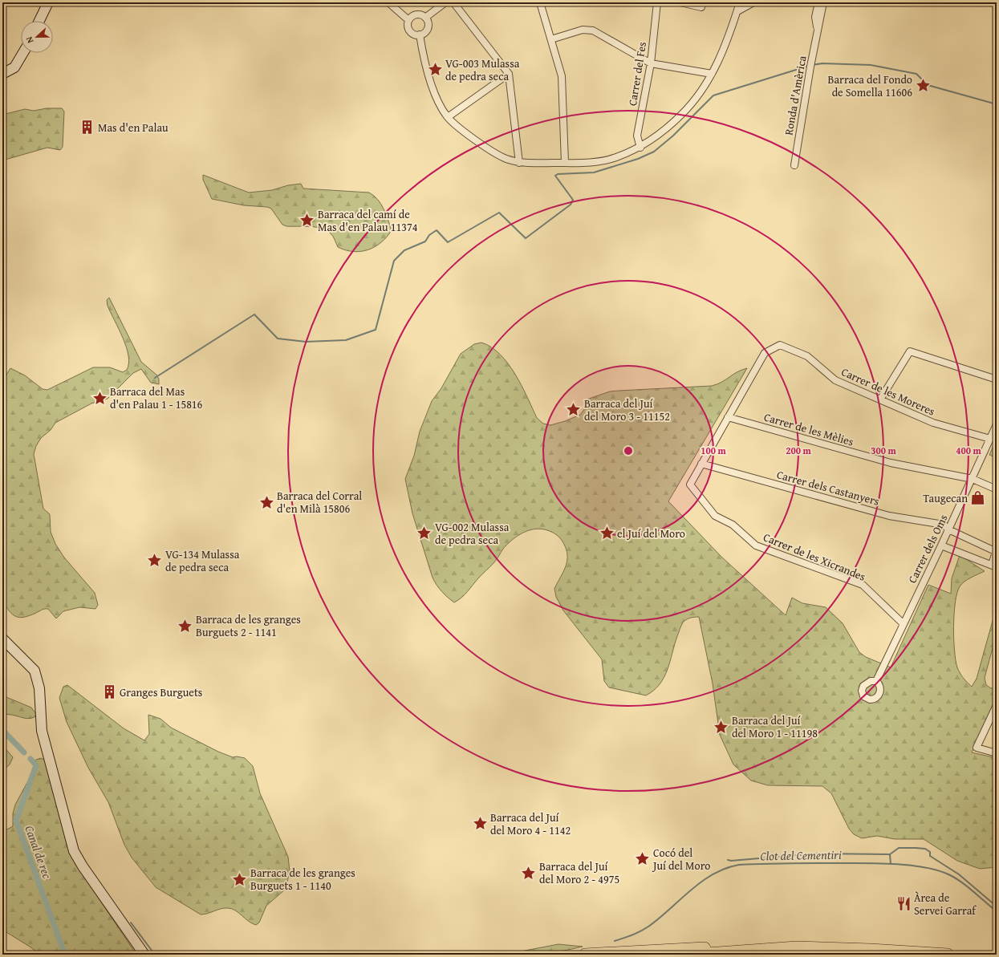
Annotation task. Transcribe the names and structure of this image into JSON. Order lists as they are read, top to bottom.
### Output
{
  "streets": {
    "street": [
      "Carrer del Fes",
      "Ronda d'Amèrica",
      "Carrer de les Moreres",
      "Carrer de les Mèlies",
      "Carrer dels Castanyers",
      "Carrer dels Oms",
      "Carrer de les Xicrandes"
    ]
  },
  "crossings": [
    ["Carrer de les Moreres", "Carrer de les Mèlies"],
    ["Carrer de les Moreres", "Carrer dels Oms"],
    ["Carrer de les Mèlies", "Carrer dels Oms"],
    ["Carrer dels Castanyers", "Carrer dels Oms"],
    ["Carrer dels Castanyers", "Carrer de les Xicrandes"],
    ["Carrer dels Oms", "Carrer de les Xicrandes"]
  ],
  "water": ["Canal de rec", "Clot del Cementiri"],
  "places": {
    "place": [
      "VG-003 Mulassa de pedra seca",
      "Barraca del Fondo de Somella 11606",
      "Barraca del camí de Mas d'en Palau 11374",
      "Barraca del Mas d'en Palau 1 - 15816",
      "Barraca del Juí del Moro 3 - 11152",
      "Barraca del Corral d'en Milà 15806",
      "VG-002 Mulassa de pedra seca",
      "el Juí del Moro",
      "VG-134 Mulassa de pedra seca",
      "Barraca de les granges Burguets 2 - 1141",
      "Barraca del Juí del Moro 1 - 11198",
      "Barraca del Juí del Moro 4 - 1142",
      "Cocó del Juí del Moro",
      "Barraca del Juí del Moro 2 - 4975",
      "Barraca de les granges Burguets 1 - 1140"
    ],
    "building": ["Mas d'en Palau", "Granges Burguets"],
    "shop": ["Taugecan"],
    "restaurant": ["Àrea de Servei Garraf"]
  },
  "north": "left",
  "rings": [
    "100 m",
    "200 m",
    "300 m",
    "400 m"
  ]
}
